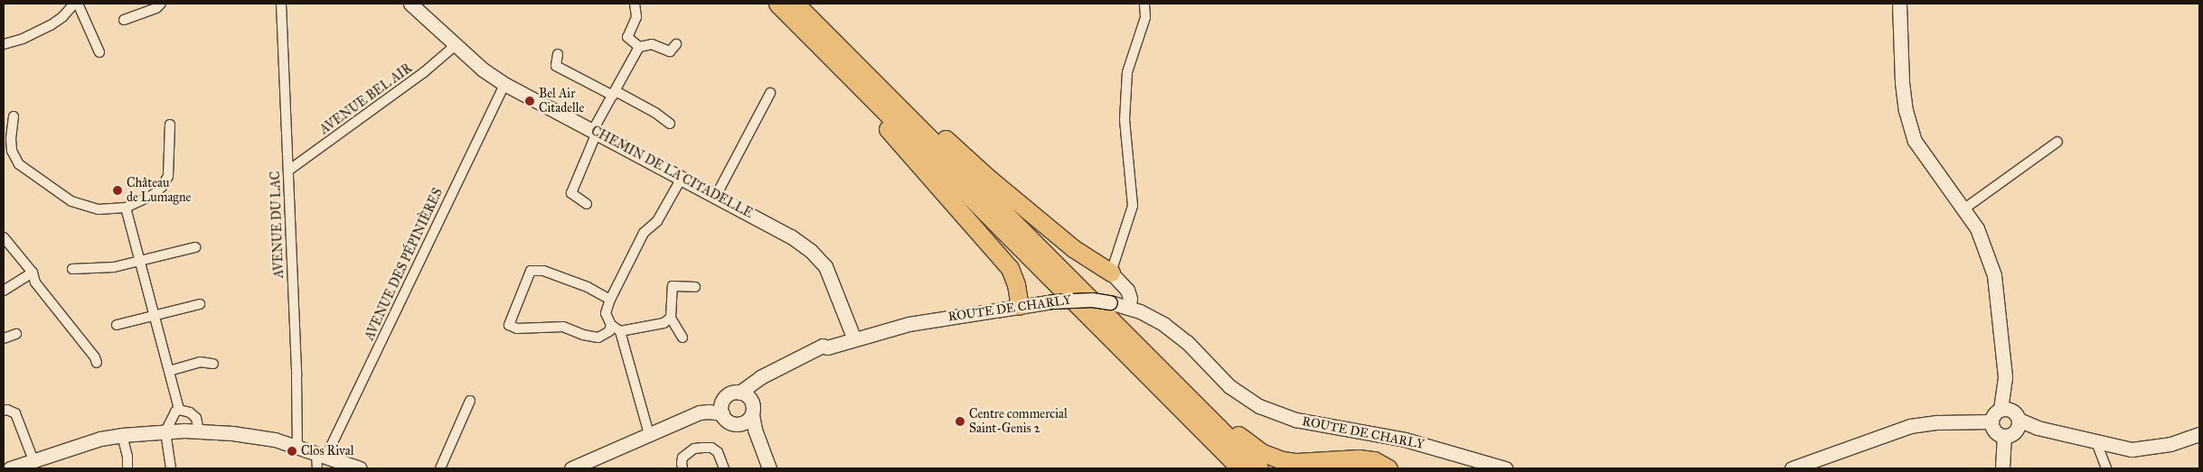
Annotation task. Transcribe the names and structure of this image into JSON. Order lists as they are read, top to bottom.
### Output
{
  "streets": {
    "main road": ["CHEMIN DE LA CITADELLE", "ROUTE DE CHARLY"],
    "street": ["AVENUE BEL AIR", "AVENUE DU LAC", "AVENUE DES PÉPINIÈRES"]
  },
  "crossings": [
    ["AVENUE BEL AIR", "CHEMIN DE LA CITADELLE"],
    ["AVENUE BEL AIR", "AVENUE DU LAC"],
    ["CHEMIN DE LA CITADELLE", "AVENUE DES PÉPINIÈRES"],
    ["CHEMIN DE LA CITADELLE", "ROUTE DE CHARLY"]
  ],
  "places": [
    "Bel Air Citadelle",
    "Château de Lumagne",
    "Centre commercial Saint-Genis 2",
    "Clos Rival"
  ]
}
